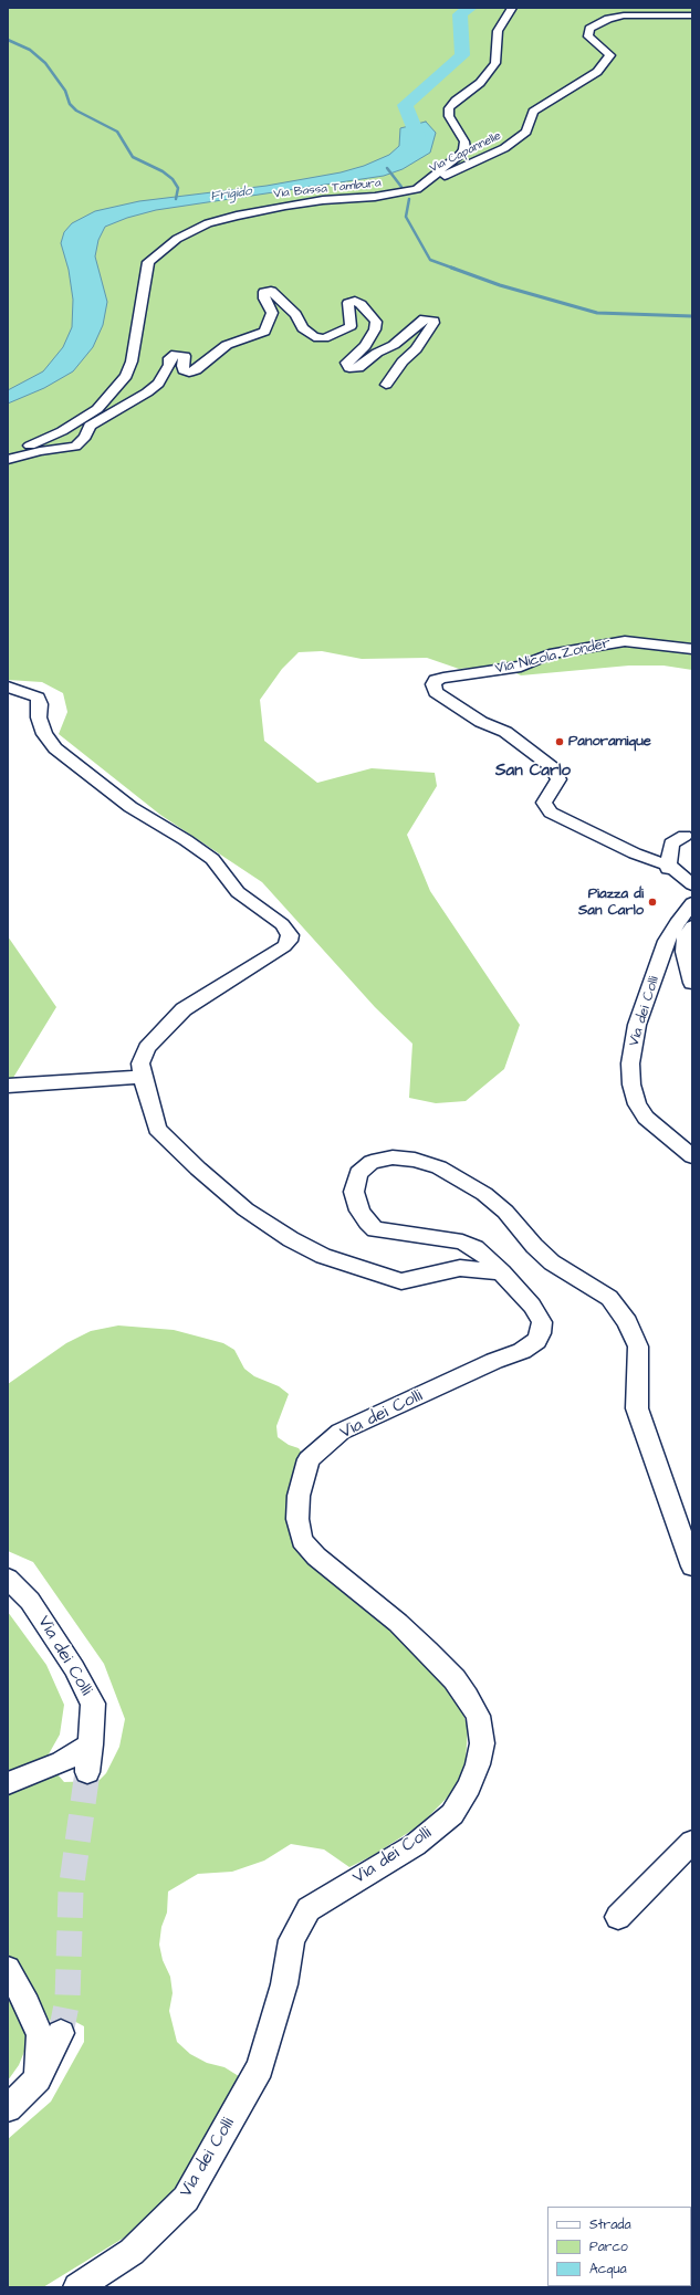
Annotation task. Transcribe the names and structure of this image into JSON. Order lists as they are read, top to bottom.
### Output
{
  "streets": {
    "street": [
      "Via Capannelle",
      "Via Bassa Tambura",
      "Via Nicola Zonder",
      "Via dei Colli"
    ]
  },
  "crossings": [
    ["Via Capannelle", "Via Bassa Tambura"]
  ],
  "districts": ["San Carlo"],
  "water": ["Frigido"],
  "places": ["Panoramique", "Piazza di San Carlo"],
  "legend": ["Strada", "Parco", "Acqua"]
}
